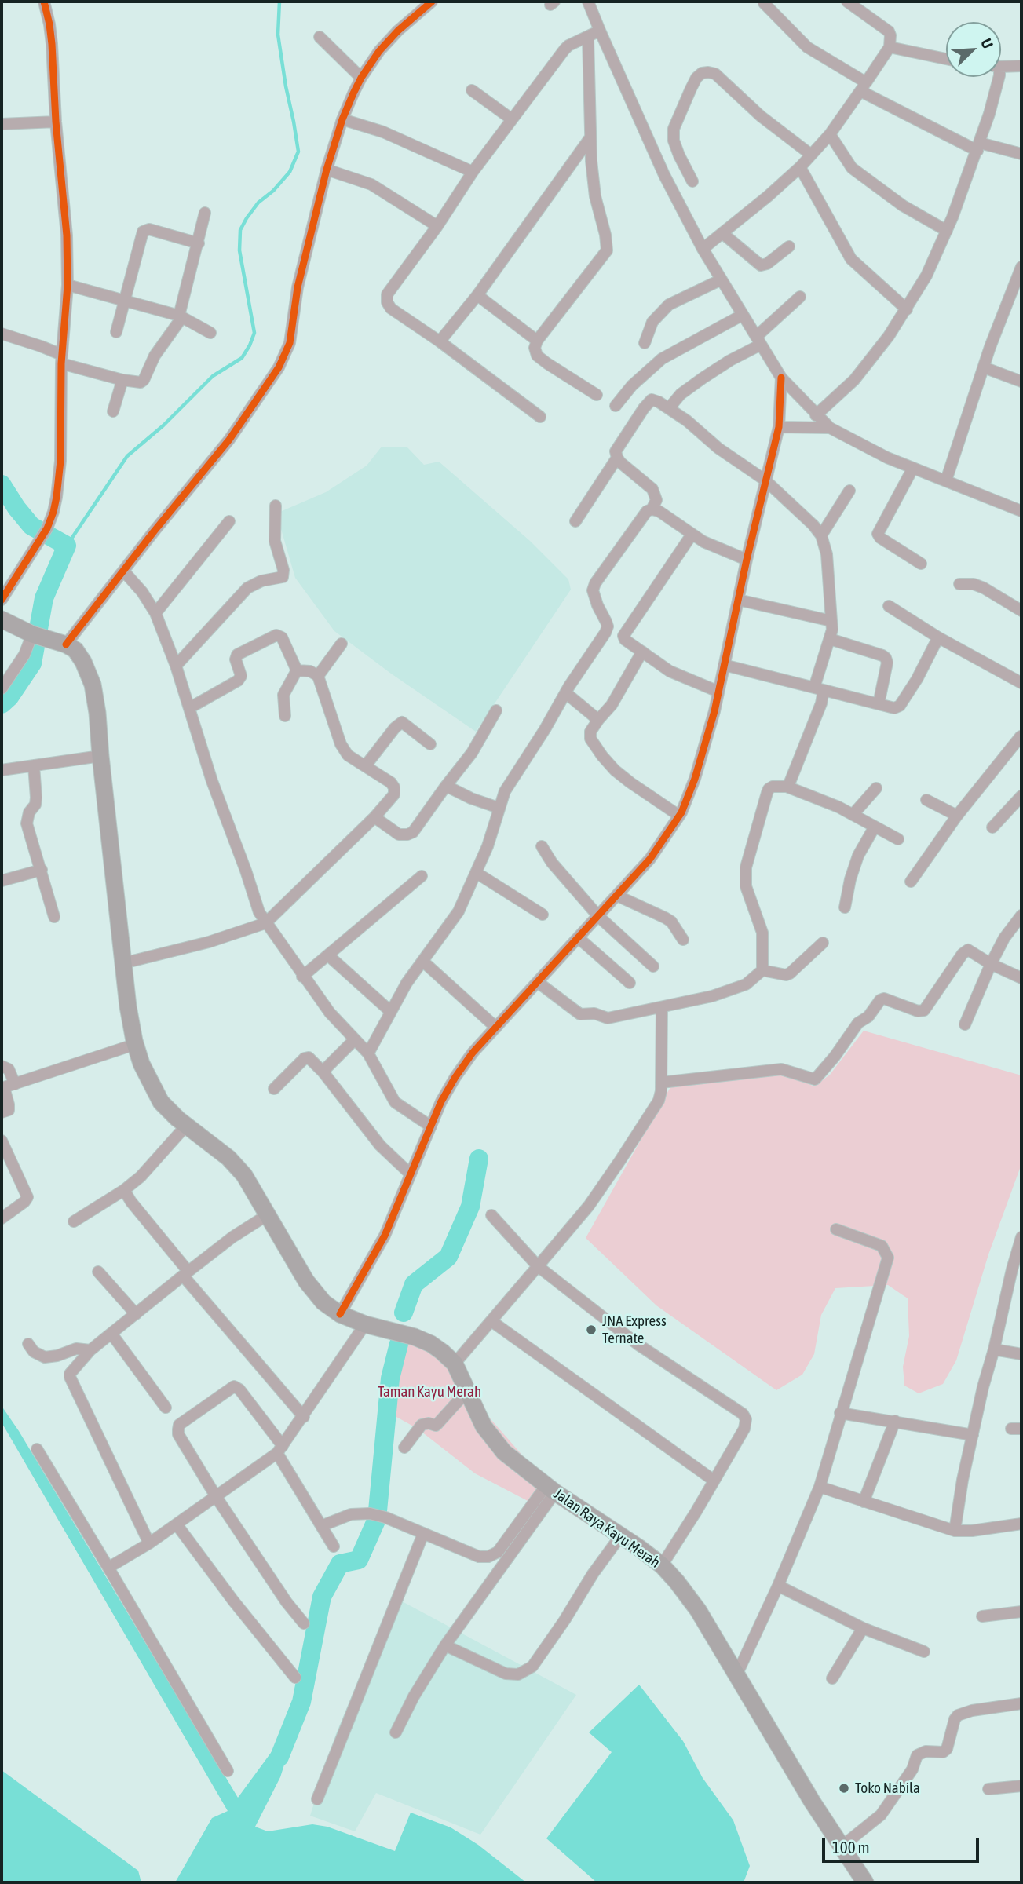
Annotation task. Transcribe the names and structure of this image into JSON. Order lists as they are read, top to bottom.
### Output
{
  "streets": {
    "highway": ["Jalan Raya Kayu Merah"]
  },
  "parks": ["Taman Kayu Merah"],
  "places": ["JNA Express Ternate", "Toko Nabila"],
  "scale_bar": "100 m",
  "north": "top right"
}
